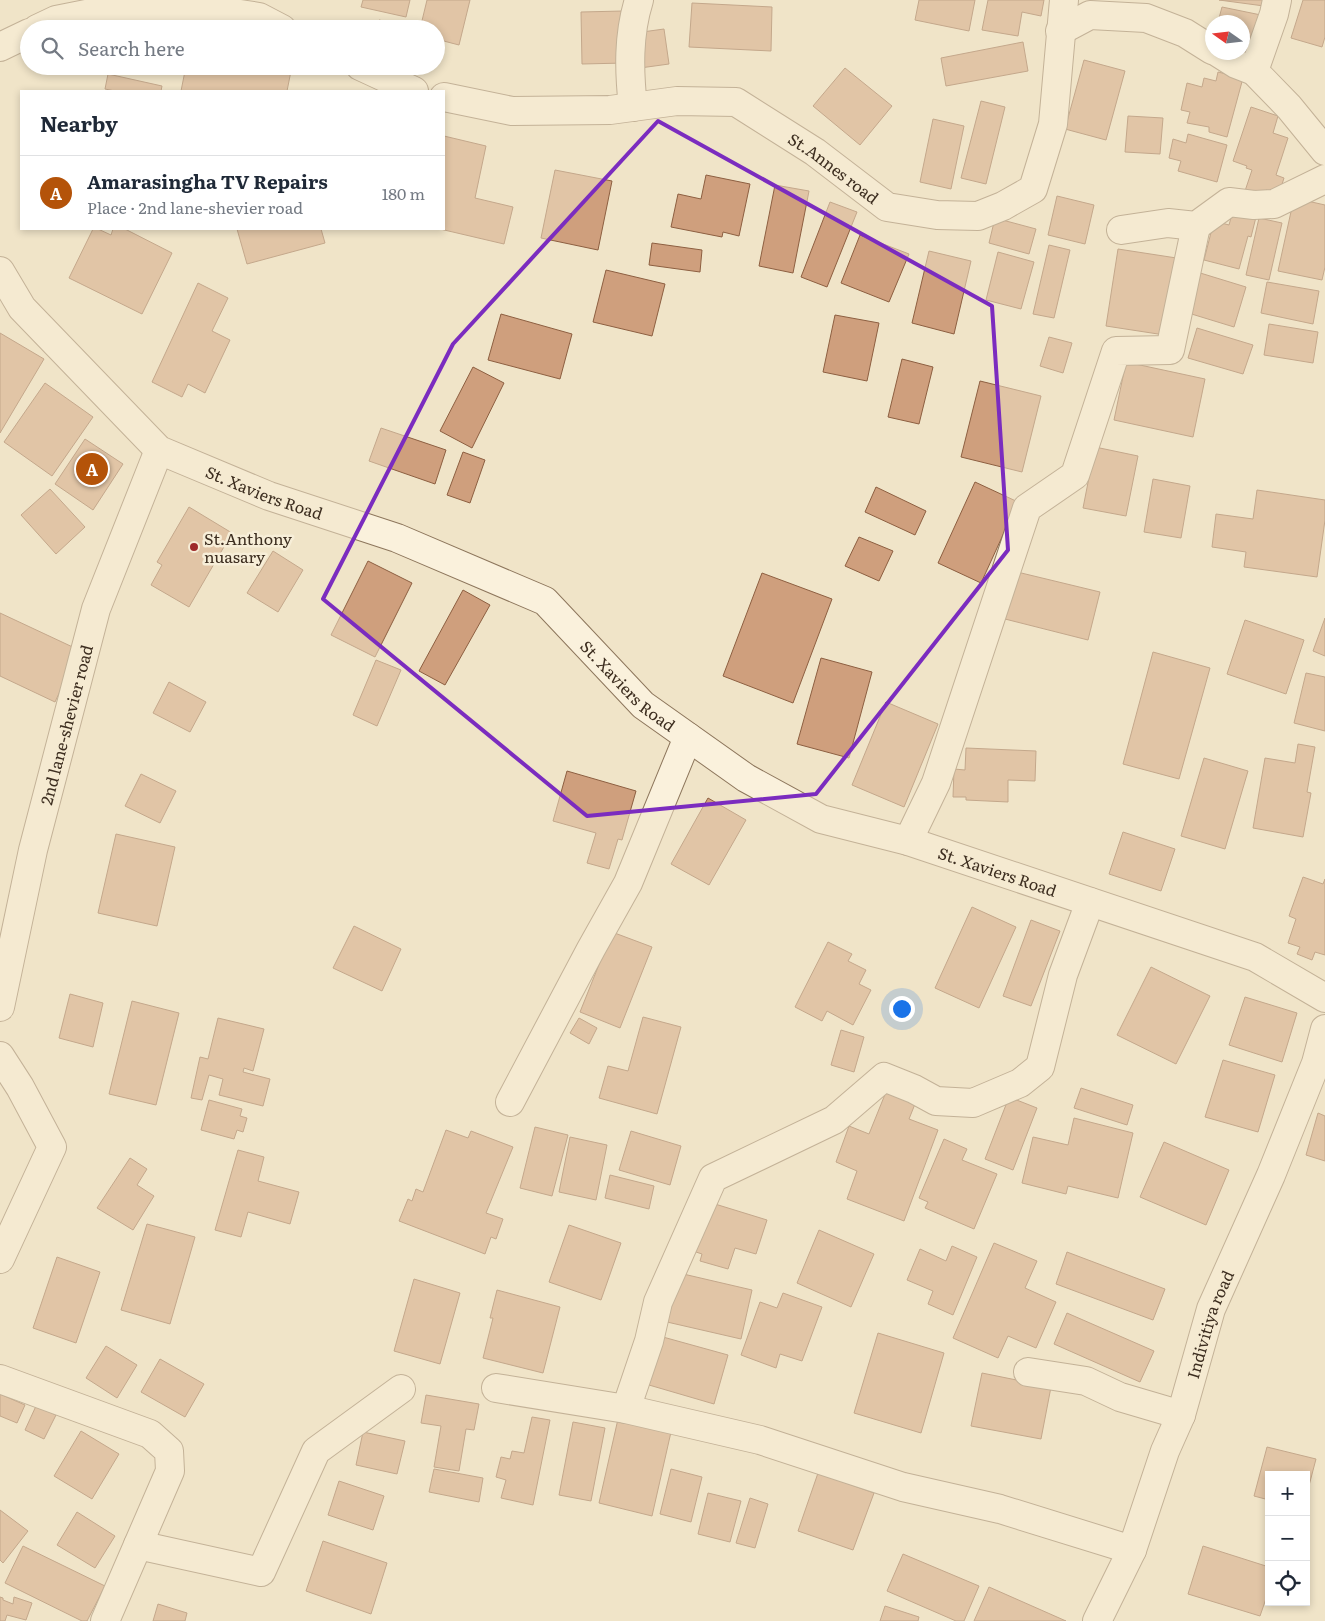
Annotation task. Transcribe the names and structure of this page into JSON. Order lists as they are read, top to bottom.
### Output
{
  "streets": {
    "street": [
      "St.Annes road",
      "St. Xaviers Road",
      "2nd lane-shevier road",
      "Indivitiya road"
    ]
  },
  "crossings": [
    ["St. Xaviers Road", "2nd lane-shevier road"]
  ],
  "places": ["St.Anthony nuasary"],
  "north": "left",
  "page": {
    "search": "Search here",
    "heading": "Nearby",
    "list": [
      {
        "mark": "A",
        "name": "Amarasingha TV Repairs",
        "note": "Place · 2nd lane-shevier road",
        "value": "180 m"
      }
    ],
    "pins": "A",
    "map_buttons": ["+", "−"]
  }
}
